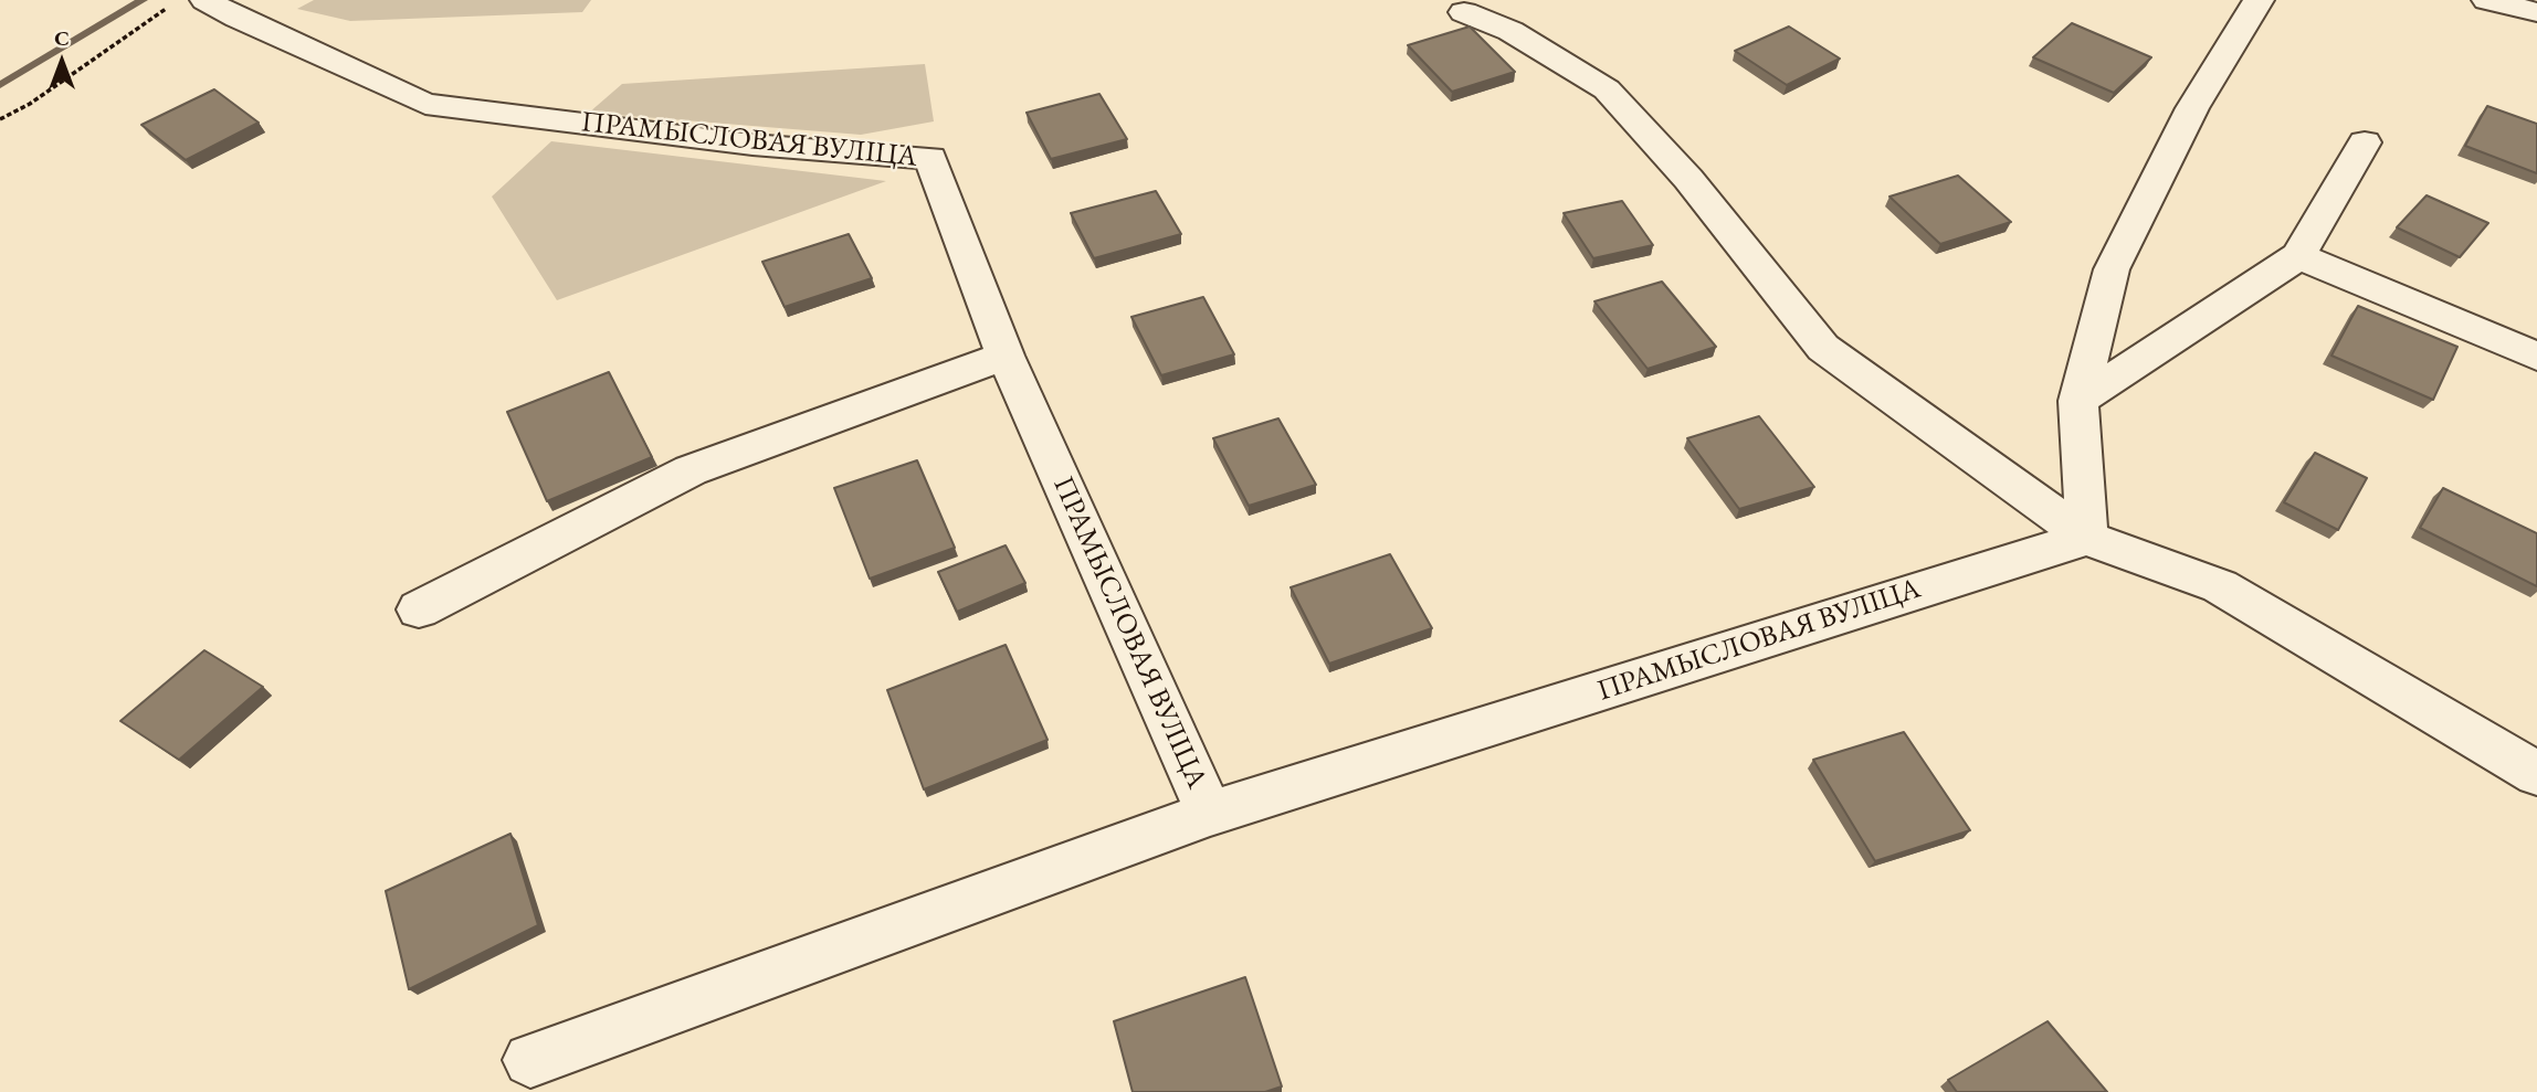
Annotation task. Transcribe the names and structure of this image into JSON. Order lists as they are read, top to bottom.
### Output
{
  "streets": {
    "street": ["ПРАМЫСЛОВАЯ ВУЛІЦА"]
  },
  "north": "top"
}
